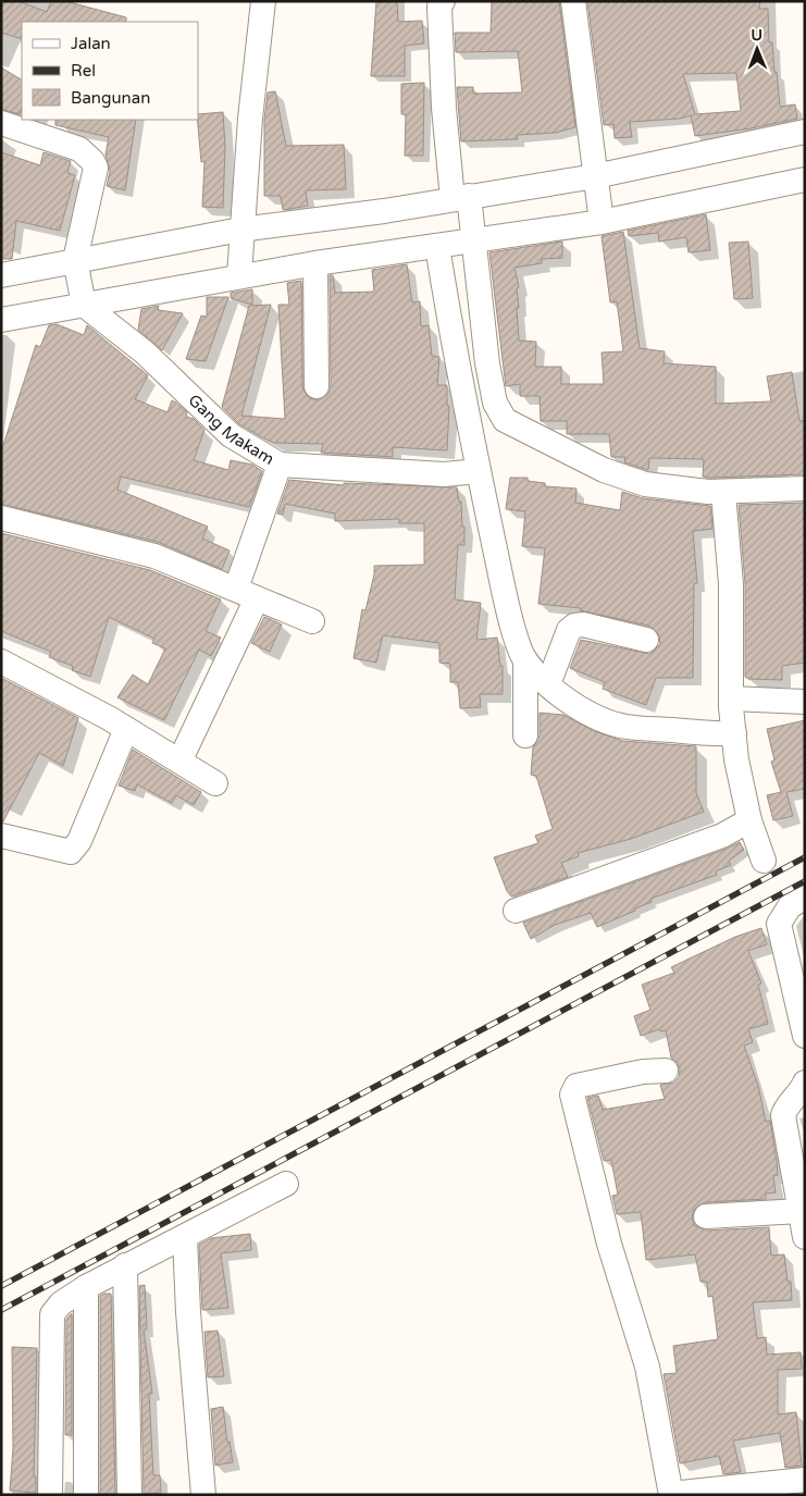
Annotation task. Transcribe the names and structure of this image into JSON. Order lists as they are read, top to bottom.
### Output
{
  "streets": {
    "street": ["Gang Makam"]
  },
  "legend": ["Jalan", "Rel", "Bangunan"],
  "north": "top"
}
